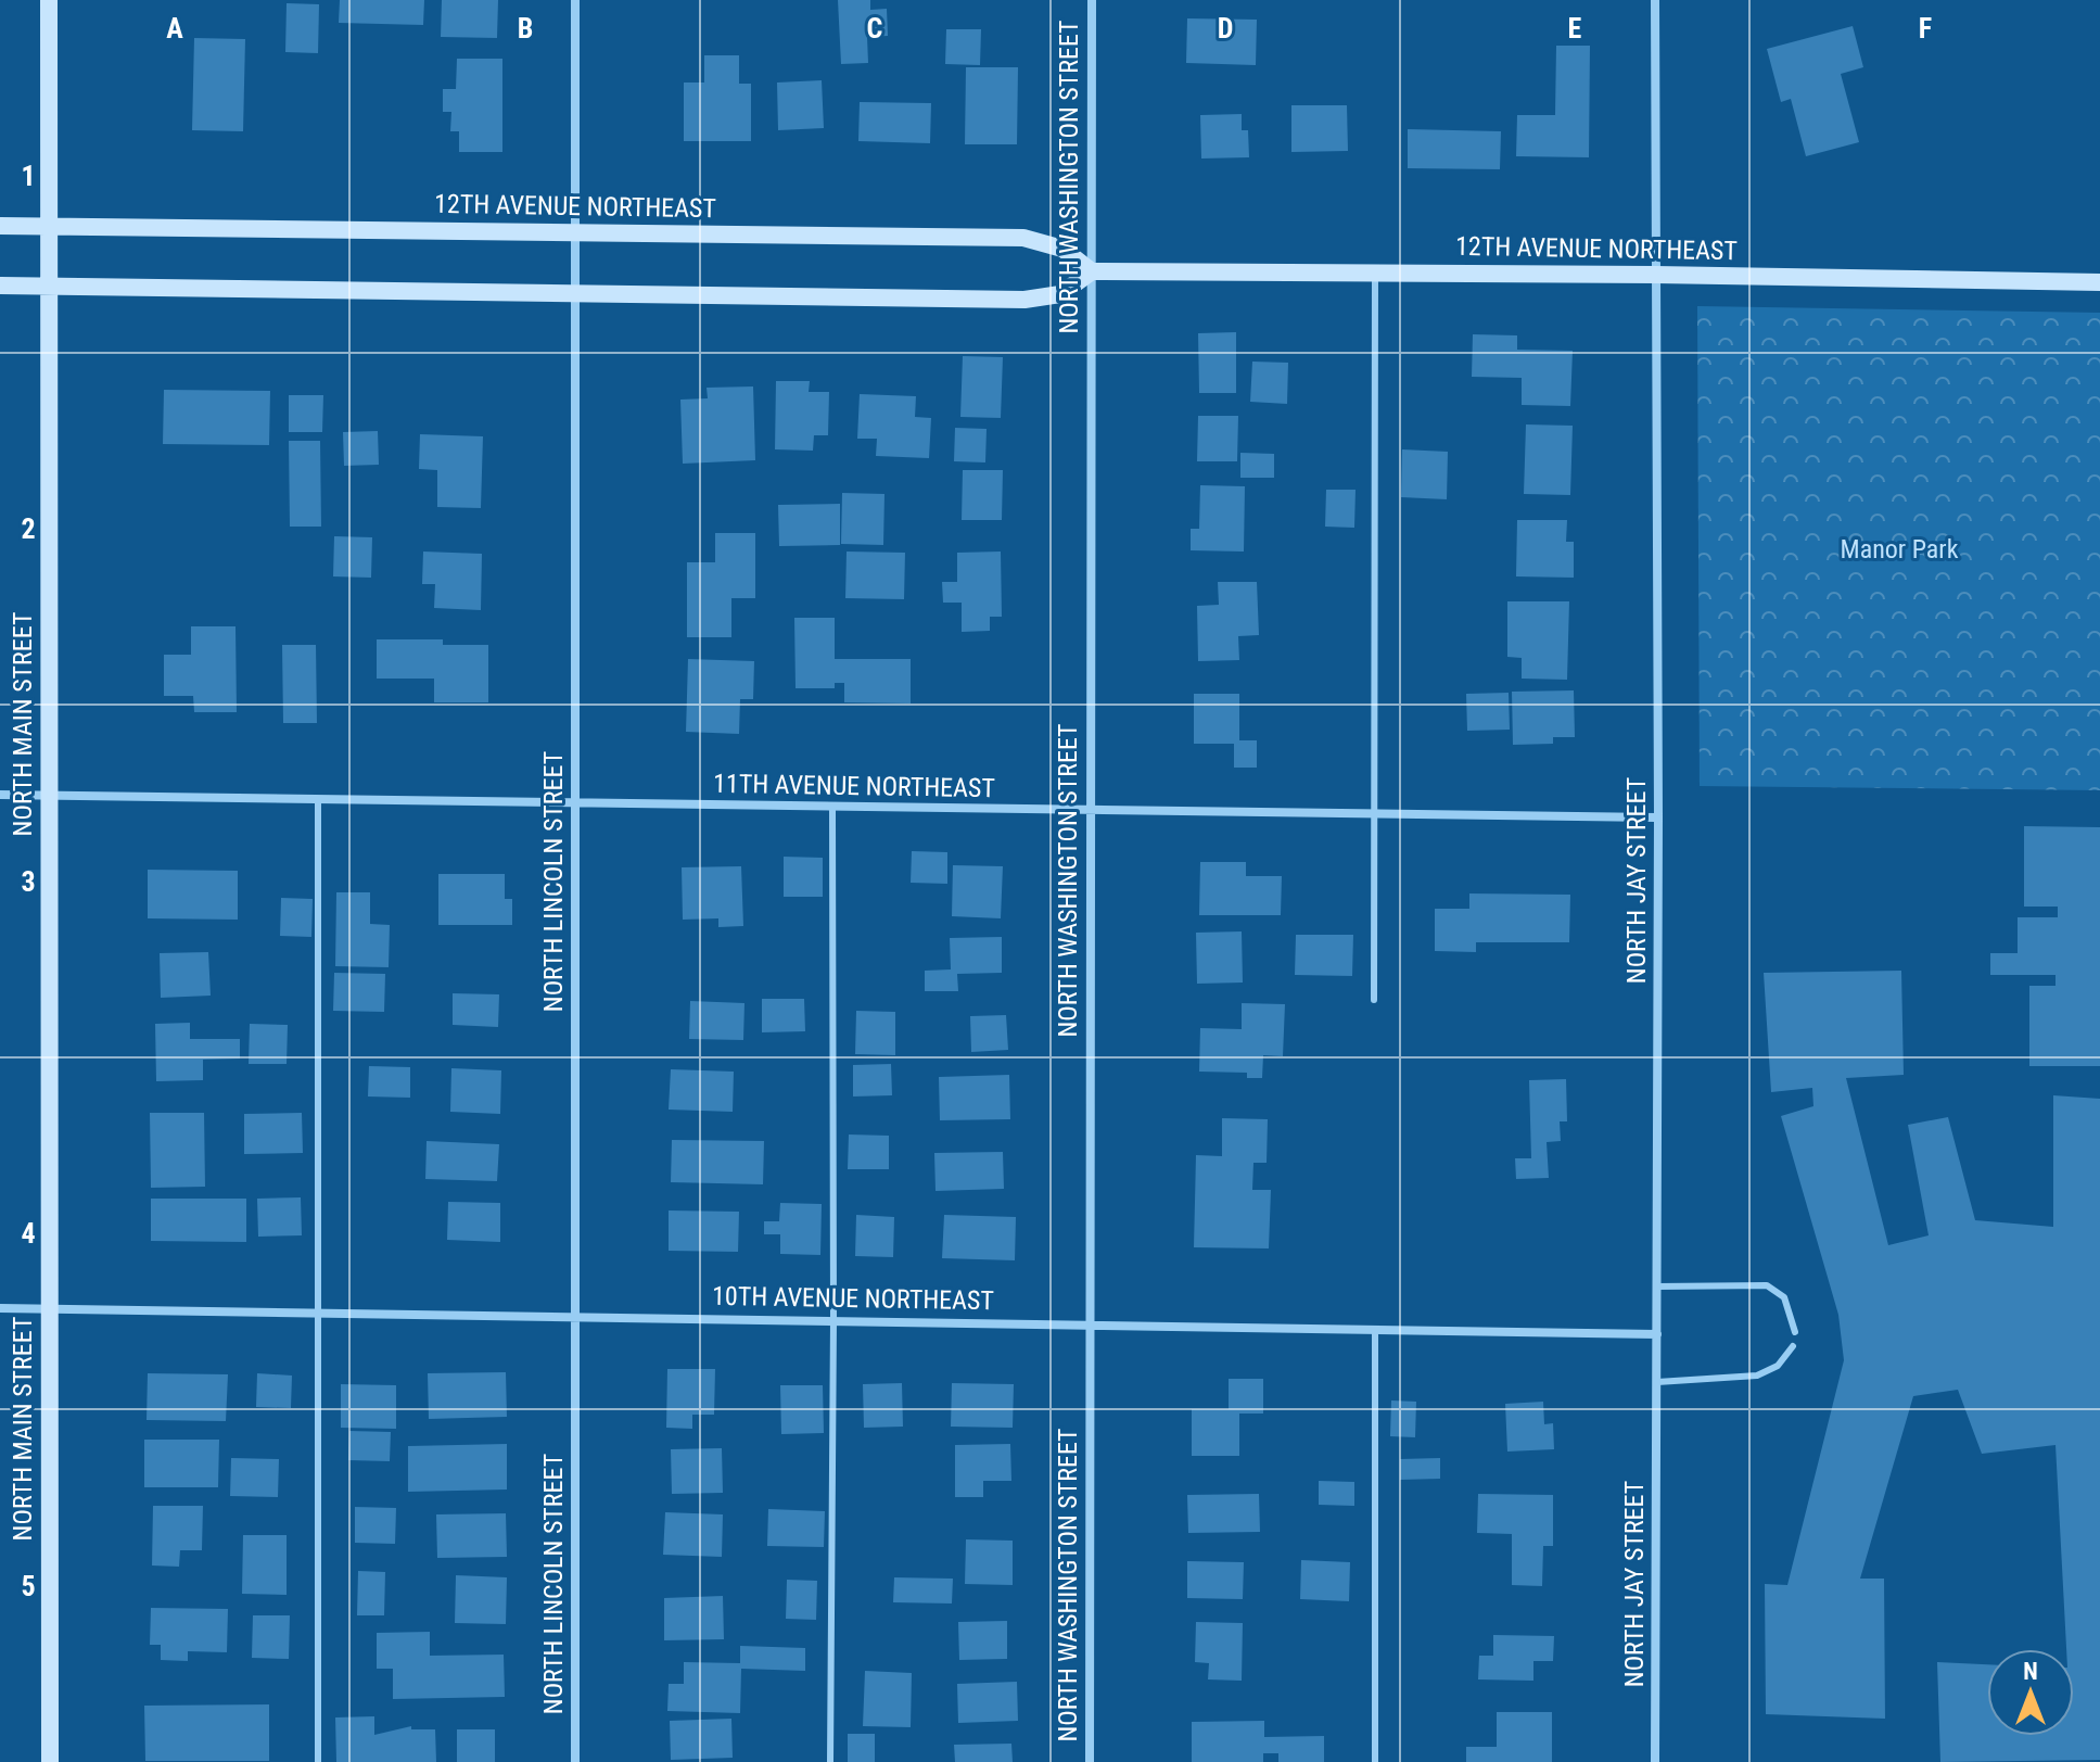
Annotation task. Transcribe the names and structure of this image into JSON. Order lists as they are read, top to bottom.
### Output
{
  "streets": {
    "street": [
      "NORTH WASHINGTON STREET",
      "12TH AVENUE NORTHEAST",
      "NORTH MAIN STREET",
      "11TH AVENUE NORTHEAST",
      "NORTH JAY STREET",
      "NORTH LINCOLN STREET",
      "10TH AVENUE NORTHEAST"
    ]
  },
  "crossings": [
    ["NORTH WASHINGTON STREET", "12TH AVENUE NORTHEAST"],
    ["NORTH WASHINGTON STREET", "11TH AVENUE NORTHEAST"],
    ["NORTH WASHINGTON STREET", "10TH AVENUE NORTHEAST"],
    ["12TH AVENUE NORTHEAST", "NORTH MAIN STREET"],
    ["12TH AVENUE NORTHEAST", "NORTH JAY STREET"],
    ["12TH AVENUE NORTHEAST", "NORTH LINCOLN STREET"],
    ["NORTH MAIN STREET", "11TH AVENUE NORTHEAST"],
    ["NORTH MAIN STREET", "10TH AVENUE NORTHEAST"],
    ["11TH AVENUE NORTHEAST", "NORTH JAY STREET"],
    ["11TH AVENUE NORTHEAST", "NORTH LINCOLN STREET"],
    ["NORTH JAY STREET", "10TH AVENUE NORTHEAST"],
    ["NORTH LINCOLN STREET", "10TH AVENUE NORTHEAST"]
  ],
  "parks": ["Manor Park"],
  "north": "top",
  "grid": {
    "columns": [
      "A",
      "B",
      "C",
      "D",
      "E",
      "F"
    ],
    "rows": [
      "1",
      "2",
      "3",
      "4",
      "5"
    ]
  }
}
